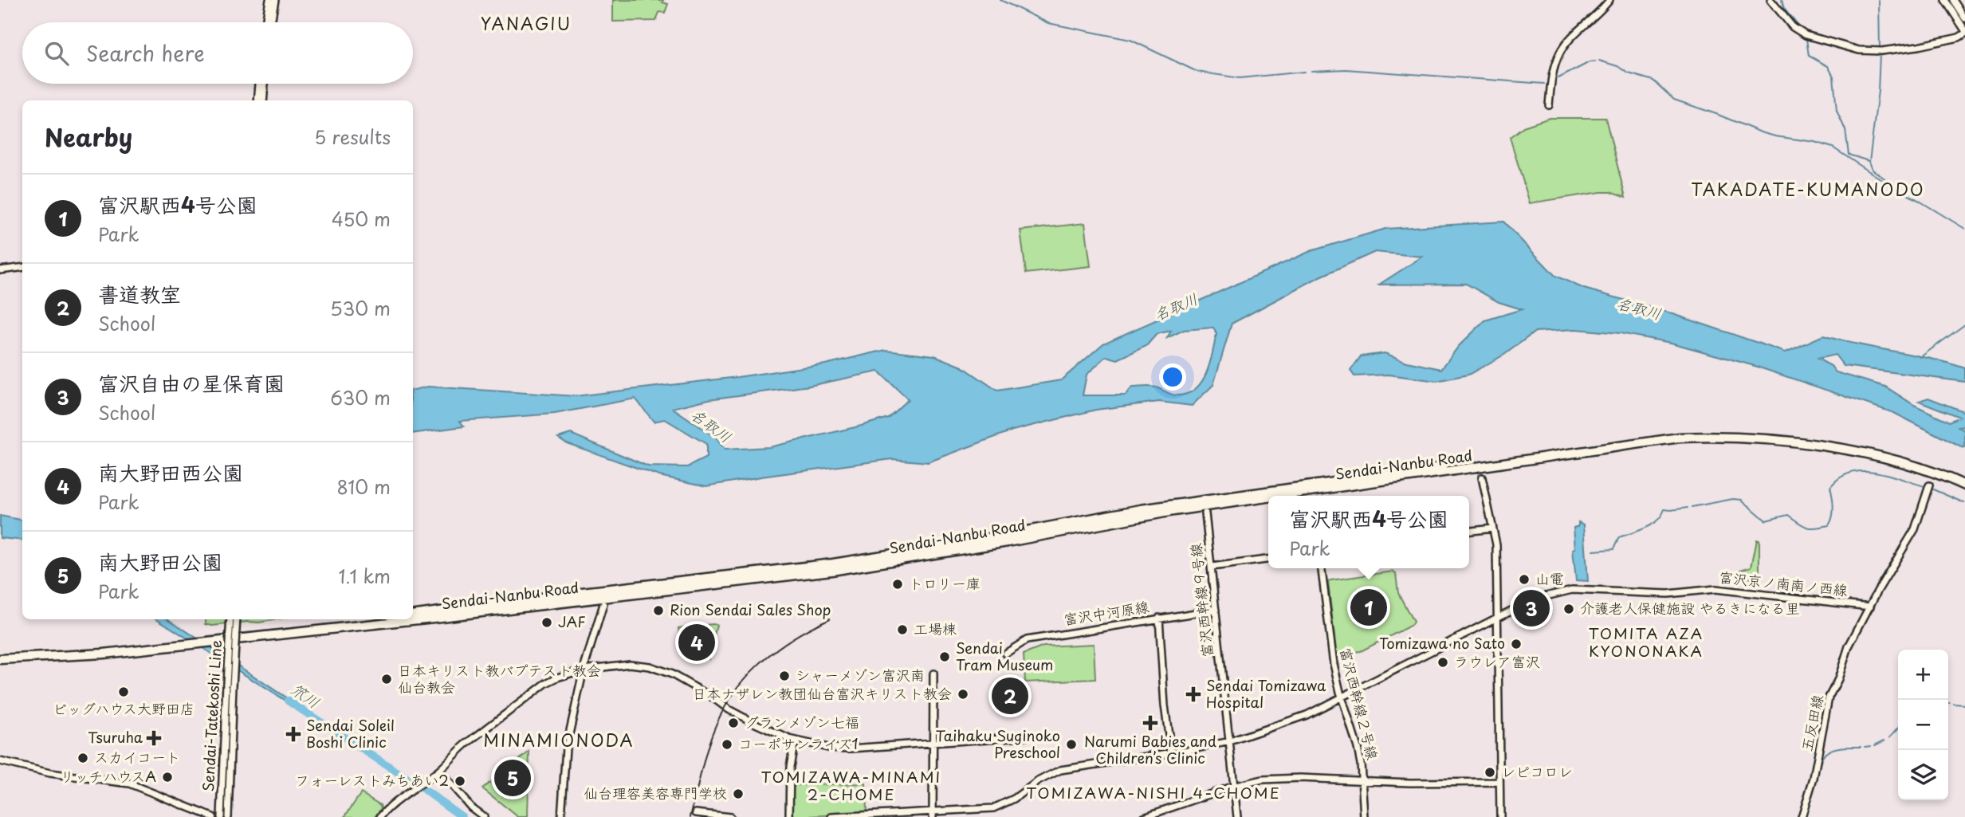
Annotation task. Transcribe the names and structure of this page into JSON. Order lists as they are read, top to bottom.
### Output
{
  "streets": {
    "highway": ["Sendai-Nanbu Road"],
    "street": [
      "富沢京ノ南南ノ西線",
      "富沢西幹線９号線",
      "富沢中河原線",
      "富沢西幹線２号線",
      "Sendai-Tatekoshi Line",
      "五反田線"
    ]
  },
  "crossings": [
    ["富沢京ノ南南ノ西線", "富沢西幹線９号線"],
    ["富沢京ノ南南ノ西線", "富沢西幹線２号線"],
    ["富沢京ノ南南ノ西線", "五反田線"],
    ["富沢西幹線９号線", "富沢中河原線"]
  ],
  "districts": [
    "YANAGIU",
    "TAKADATE-KUMANODO",
    "TOMITA AZA KYONONAKA",
    "MINAMIONODA",
    "TOMIZAWA-MINAMI 2-CHOME",
    "TOMIZAWA-NISHI 4-CHOME"
  ],
  "water": ["名取川", "笊川"],
  "places": {
    "other": [
      "山電",
      "トロリー庫",
      "介護老人保健施設 やるきになる里",
      "Rion Sendai Sales Shop",
      "JAF",
      "工場棟",
      "Tomizawa no Sato",
      "Sendai Tram Museum",
      "ラウレア富沢",
      "シャーメゾン富沢南",
      "日本キリスト教バプテスト教会 仙台教会",
      "ビッグハウス大野田店",
      "日本ナザレン教団仙台富沢キリスト教会",
      "グランメゾン七福",
      "コーポサンライズ1",
      "Taihaku Suginoko Preschool",
      "スカイコート",
      "レピコロレ",
      "リッチハウスA",
      "フォーレストみちあい2",
      "仙台理容美容専門学校"
    ],
    "health": [
      "Sendai Tomizawa Hospital",
      "Narumi Babies and Children’s Clinic",
      "Sendai Soleil Boshi Clinic",
      "Tsuruha"
    ]
  },
  "page": {
    "search": "Search here",
    "heading": ["Nearby", "5 results"],
    "list": [
      {
        "mark": "1",
        "name": "富沢駅西4号公園",
        "note": "Park",
        "value": "450 m"
      },
      {
        "mark": "2",
        "name": "書道教室",
        "note": "School",
        "value": "530 m"
      },
      {
        "mark": "3",
        "name": "富沢自由の星保育園",
        "note": "School",
        "value": "630 m"
      },
      {
        "mark": "4",
        "name": "南大野田西公園",
        "note": "Park",
        "value": "810 m"
      },
      {
        "mark": "5",
        "name": "南大野田公園",
        "note": "Park",
        "value": "1.1 km"
      }
    ],
    "popup": ["富沢駅西4号公園", "Park"],
    "pins": [
      "1",
      "3",
      "4",
      "2",
      "5"
    ],
    "map_buttons": ["+", "−"]
  }
}
